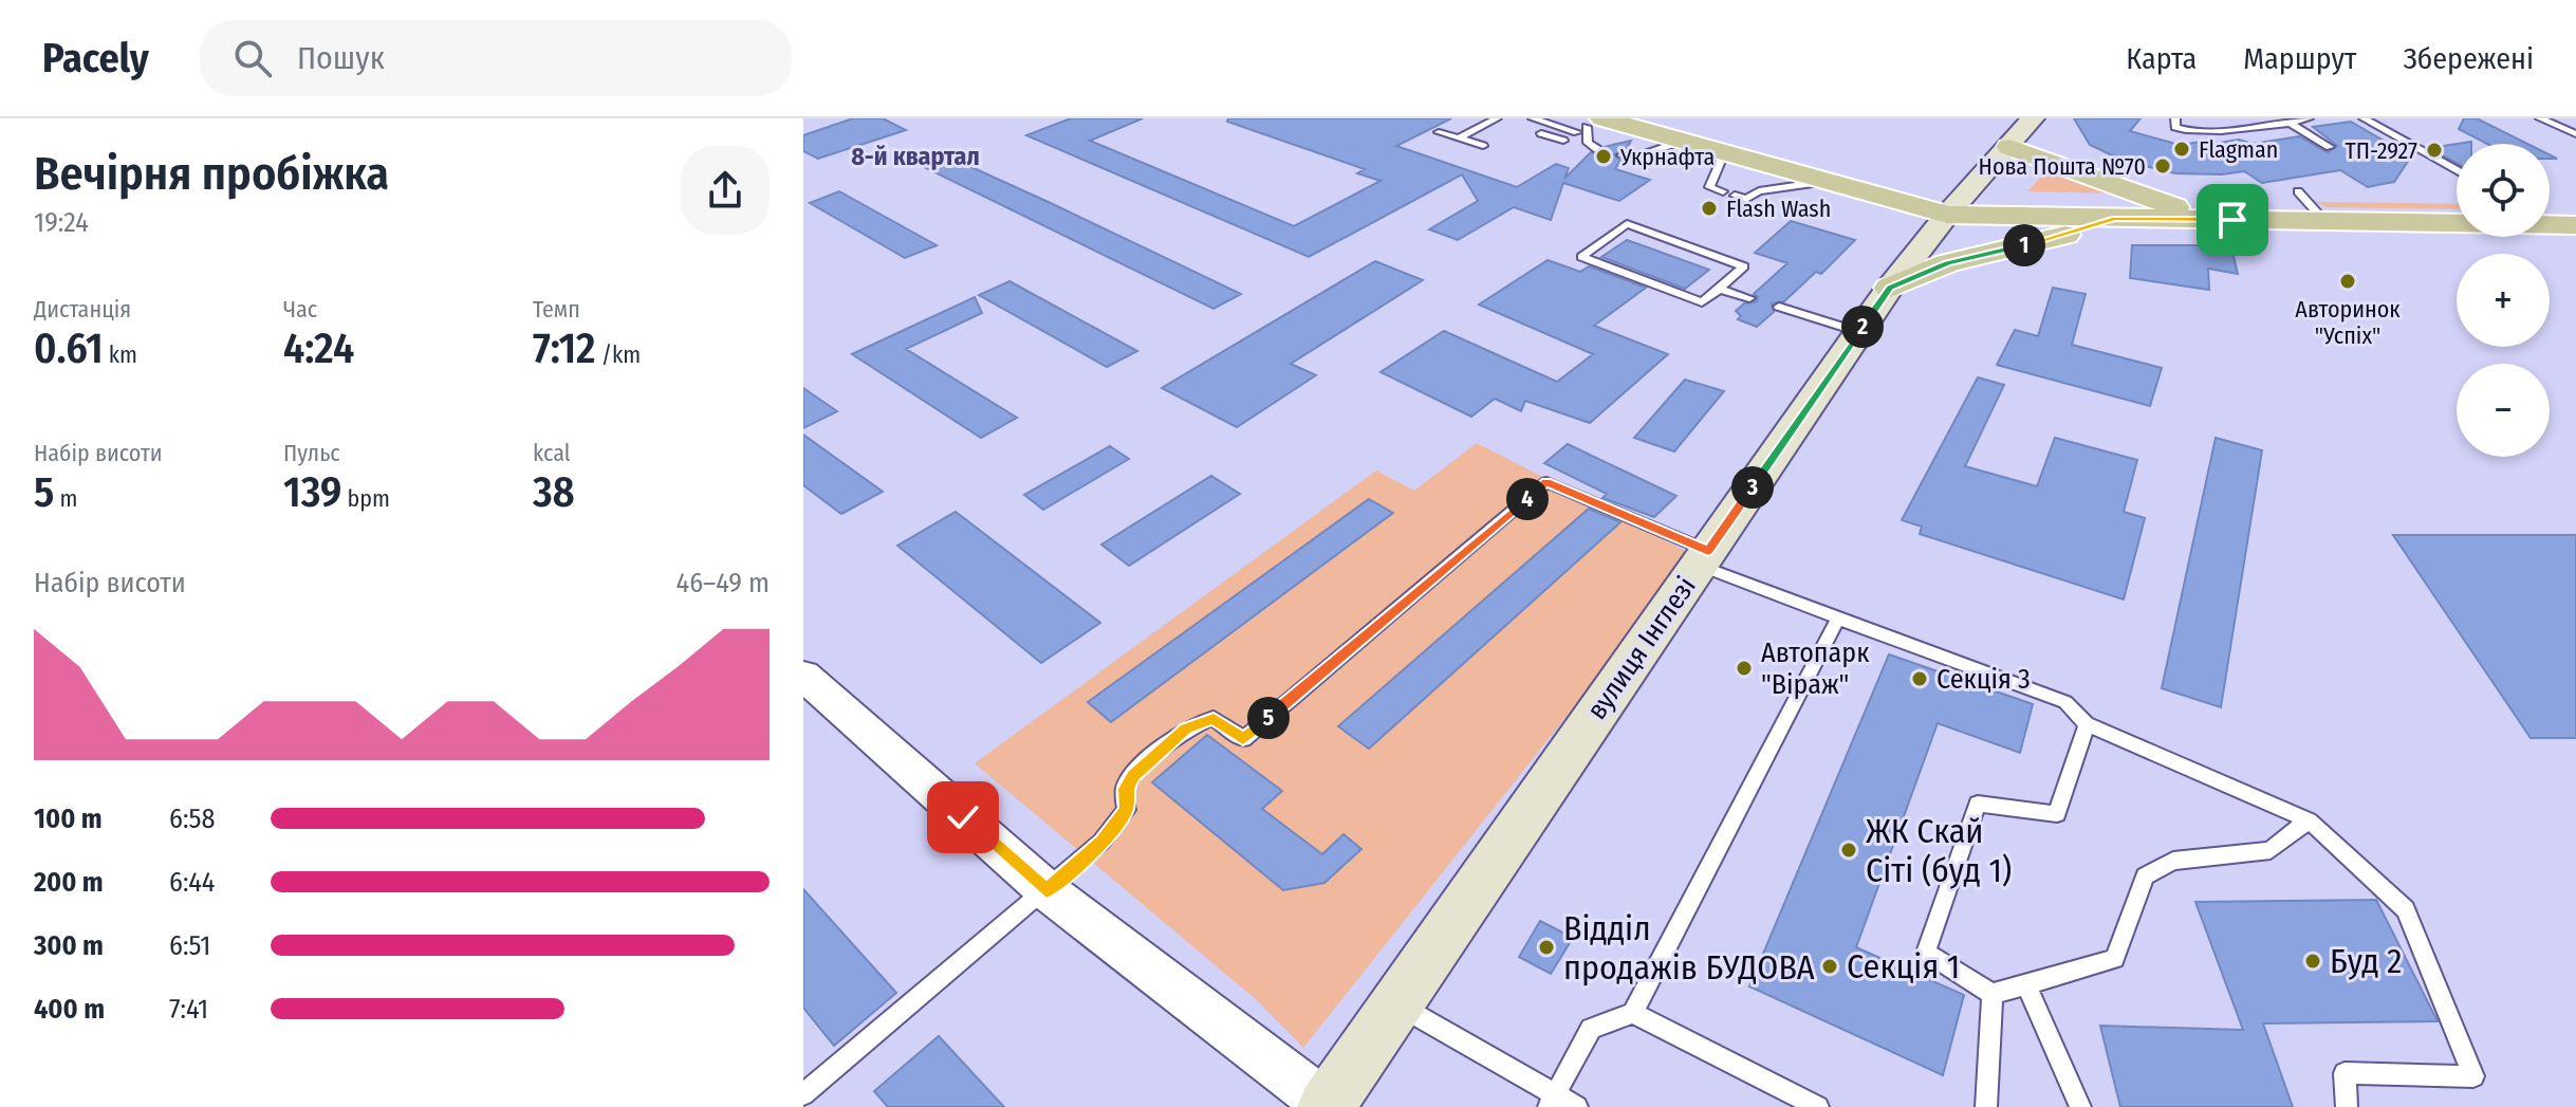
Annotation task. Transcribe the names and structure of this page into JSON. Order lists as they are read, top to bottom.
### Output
{
  "streets": {
    "main road": ["вулиця Інглезі"]
  },
  "districts": ["8-й квартал"],
  "places": [
    "Flagman",
    "ТП-2927",
    "Укрнафта",
    "Нова Пошта №70",
    "Flash Wash",
    "Авторинок \"Успіх\"",
    "Автопарк \"Віраж\"",
    "Секція 3",
    "ЖК Скай Сіті (буд 1)",
    "Відділ продажів БУДОВА",
    "Буд 2",
    "Секція 1"
  ],
  "page": {
    "header": "Pacely",
    "search": "Пошук",
    "nav": ["Карта", "Маршрут", "Збережені"],
    "heading": ["Вечірня пробіжка", "19:24"],
    "map_buttons": ["+", "−"],
    "pins": [
      "1",
      "2",
      "3",
      "4",
      "5"
    ],
    "stats": [
      ["Дистанція", "0.61 km"],
      ["Час", "4:24"],
      ["Темп", "7:12 /km"],
      ["Набір висоти", "5 m"],
      ["Пульс", "139 bpm"],
      ["kcal", "38"]
    ],
    "chart": ["Набір висоти", "46–49 m"],
    "list": [
      {
        "name": "100 m",
        "note": "6:58"
      },
      {
        "name": "200 m",
        "note": "6:44"
      },
      {
        "name": "300 m",
        "note": "6:51"
      },
      {
        "name": "400 m",
        "note": "7:41"
      }
    ]
  }
}
